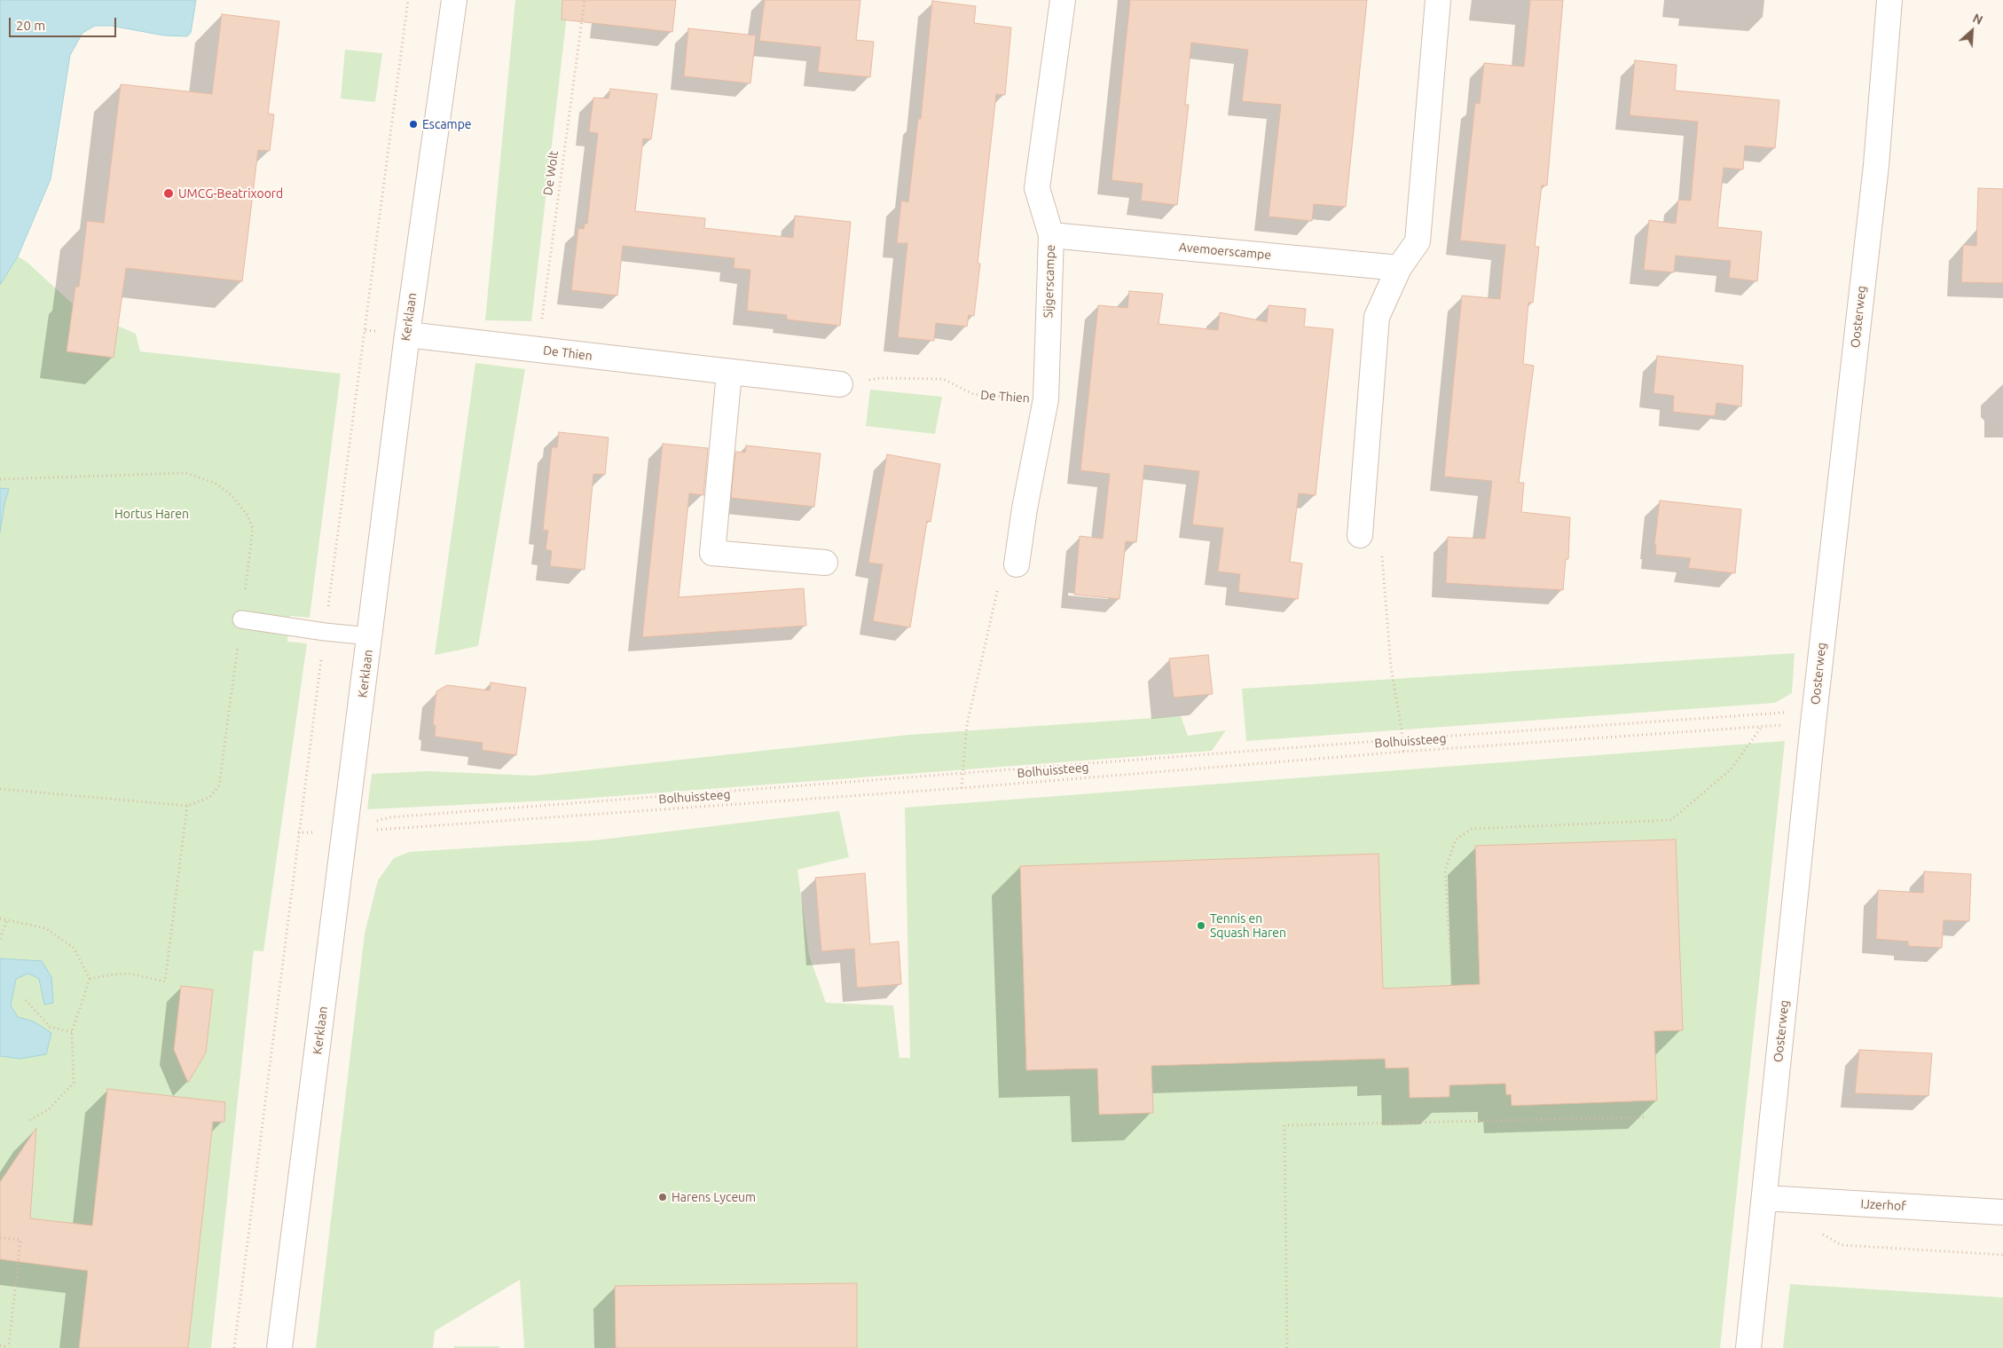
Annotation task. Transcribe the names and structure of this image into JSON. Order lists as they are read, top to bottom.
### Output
{
  "streets": {
    "street": [
      "Avemoerscampe",
      "Sijgerscampe",
      "Kerklaan",
      "Oosterweg",
      "De Thien",
      "IJzerhof"
    ],
    "path": ["De Wolt", "Bolhuissteeg"]
  },
  "crossings": [
    ["De Wolt", "De Thien"],
    ["Avemoerscampe", "Sijgerscampe"],
    ["Sijgerscampe", "De Thien"],
    ["Kerklaan", "De Thien"],
    ["Kerklaan", "Bolhuissteeg"],
    ["Oosterweg", "IJzerhof"]
  ],
  "parks": ["Hortus Haren"],
  "places": [
    "Escampe",
    "UMCG-Beatrixoord",
    "Tennis en Squash Haren",
    "Harens Lyceum"
  ],
  "scale_bar": "20 m",
  "north": "top right"
}
